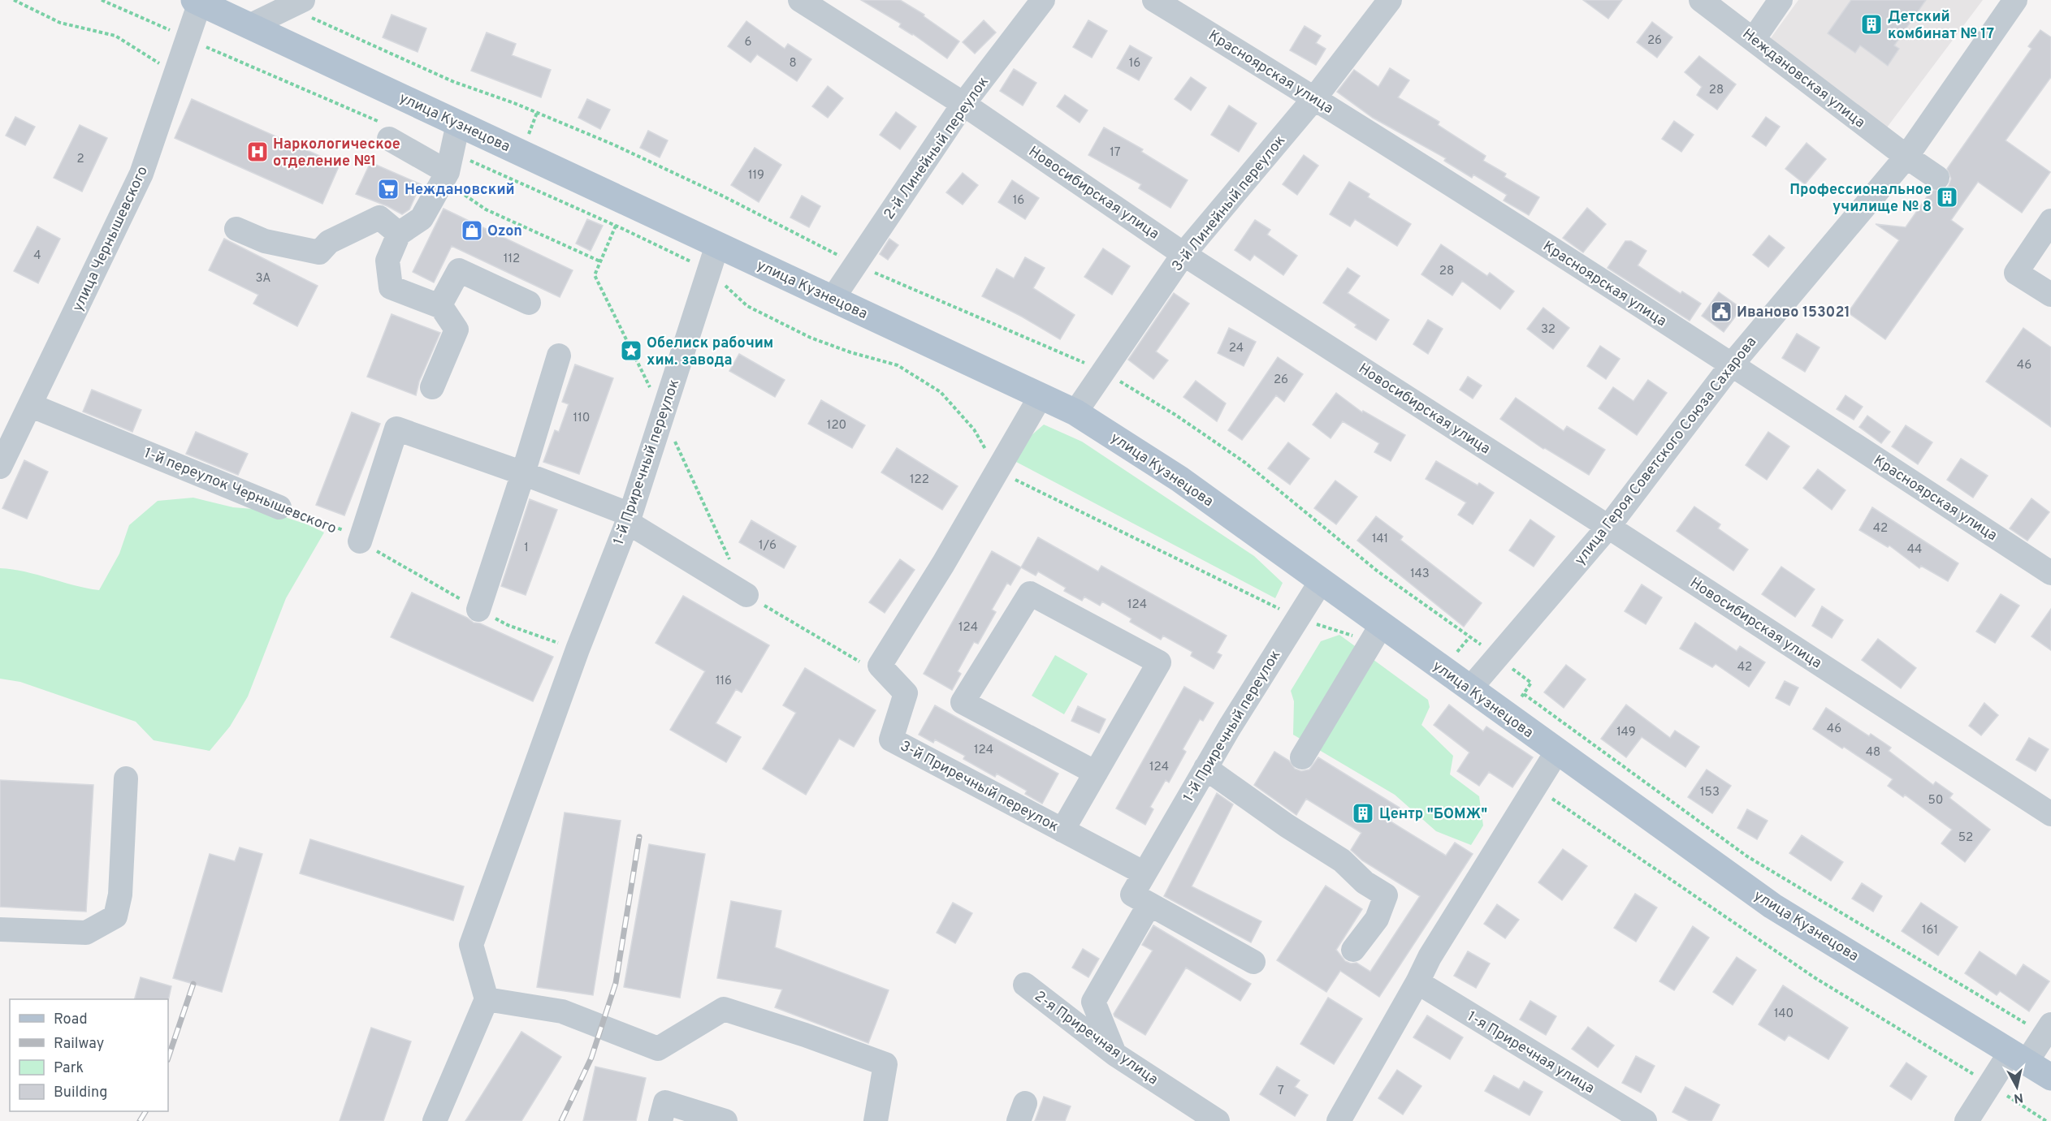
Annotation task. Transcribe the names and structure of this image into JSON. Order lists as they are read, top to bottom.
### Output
{
  "streets": {
    "main road": ["улица Кузнецова"],
    "street": [
      "Красноярская улица",
      "Неждановская улица",
      "2-й Линейный переулок",
      "Новосибирская улица",
      "3-й Линейный переулок",
      "улица Чернышевского",
      "улица Героя Советского Союза Сахарова",
      "1-й Приречный переулок",
      "1-й переулок Чернышевского",
      "3-й Приречный переулок",
      "2-я Приречная улица",
      "1-я Приречная улица"
    ]
  },
  "crossings": [
    ["Красноярская улица", "3-й Линейный переулок"],
    ["Красноярская улица", "улица Героя Советского Союза Сахарова"],
    ["Неждановская улица", "улица Героя Советского Союза Сахарова"],
    ["улица Кузнецова", "2-й Линейный переулок"],
    ["улица Кузнецова", "3-й Линейный переулок"],
    ["улица Кузнецова", "улица Чернышевского"],
    ["улица Кузнецова", "улица Героя Советского Союза Сахарова"],
    ["улица Кузнецова", "1-й Приречный переулок"],
    ["2-й Линейный переулок", "Новосибирская улица"],
    ["Новосибирская улица", "3-й Линейный переулок"],
    ["Новосибирская улица", "улица Героя Советского Союза Сахарова"],
    ["улица Чернышевского", "1-й переулок Чернышевского"],
    ["1-й Приречный переулок", "1-й переулок Чернышевского"],
    ["1-й Приречный переулок", "3-й Приречный переулок"]
  ],
  "places": {
    "building": ["Детский комбинат № 17", "Профессиональное училище № 8", "Центр \"БОМЖ\""],
    "hospital": ["Наркологическое отделение №1"],
    "supermarket": ["Неждановский"],
    "shop": ["Ozon"],
    "public building": ["Иваново 153021"],
    "place": ["Обелиск рабочим хим. завода"]
  },
  "house_numbers": [
    "26",
    "6",
    "8",
    "16",
    "28",
    "17",
    "2",
    "119",
    "16",
    "4",
    "112",
    "28",
    "3А",
    "32",
    "24",
    "46",
    "26",
    "110",
    "120",
    "122",
    "42",
    "141",
    "1/6",
    "1",
    "44",
    "143",
    "124",
    "124",
    "42",
    "116",
    "46",
    "149",
    "124",
    "48",
    "124",
    "153",
    "50",
    "52",
    "161",
    "140",
    "7"
  ],
  "legend": [
    "Road",
    "Railway",
    "Park",
    "Building"
  ],
  "north": "bottom"
}
